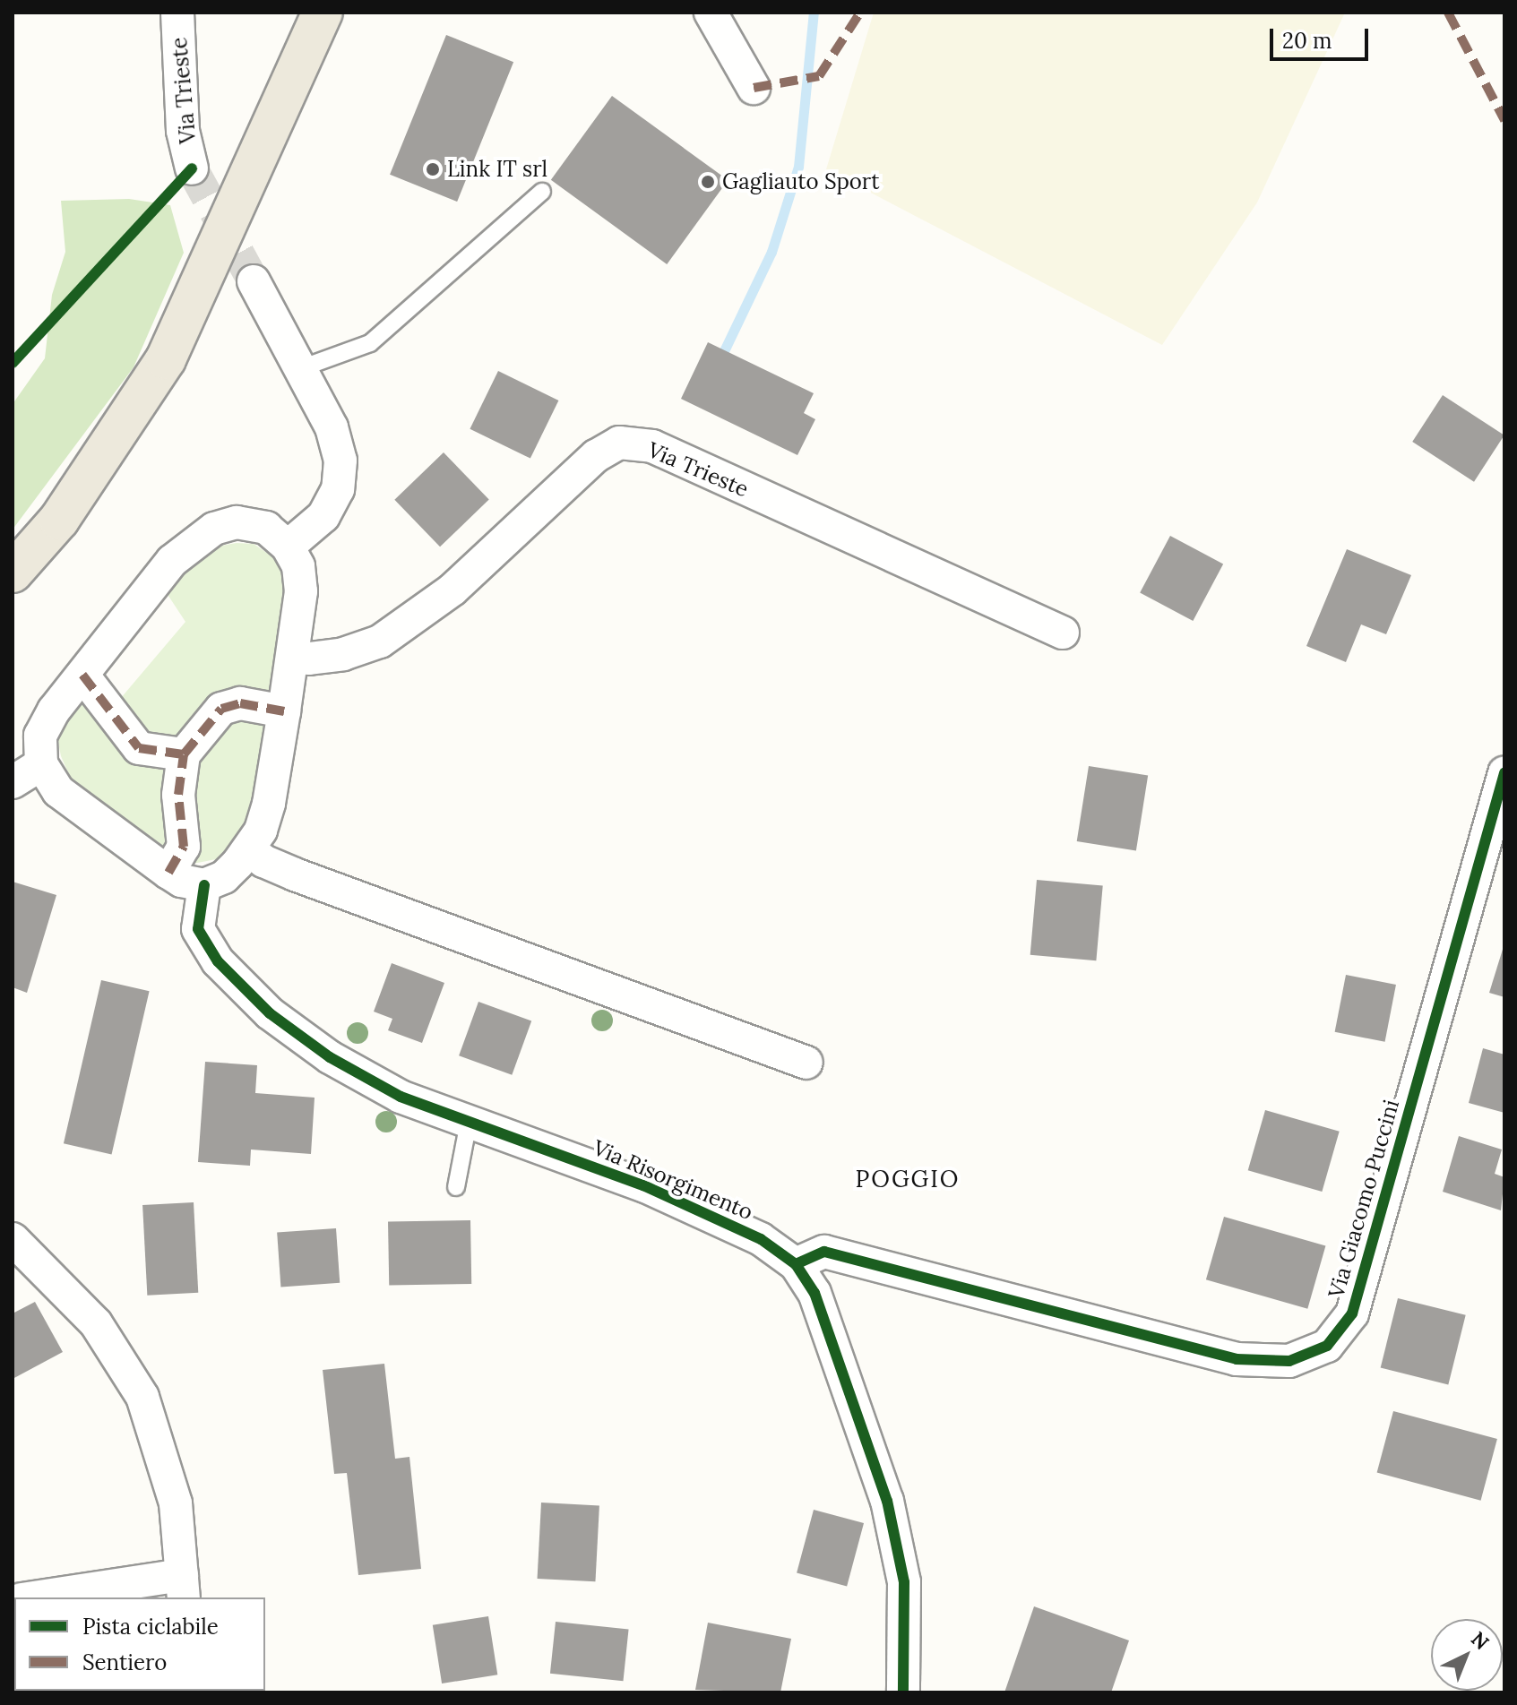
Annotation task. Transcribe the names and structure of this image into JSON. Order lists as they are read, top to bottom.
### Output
{
  "streets": {
    "street": ["Via Trieste", "Via Risorgimento", "Via Giacomo Puccini"]
  },
  "crossings": [
    ["Via Risorgimento", "Via Giacomo Puccini"]
  ],
  "districts": ["POGGIO"],
  "places": ["Link IT srl", "Gagliauto Sport"],
  "legend": ["Pista ciclabile", "Sentiero"],
  "scale_bar": "20 m",
  "north": "top right"
}
